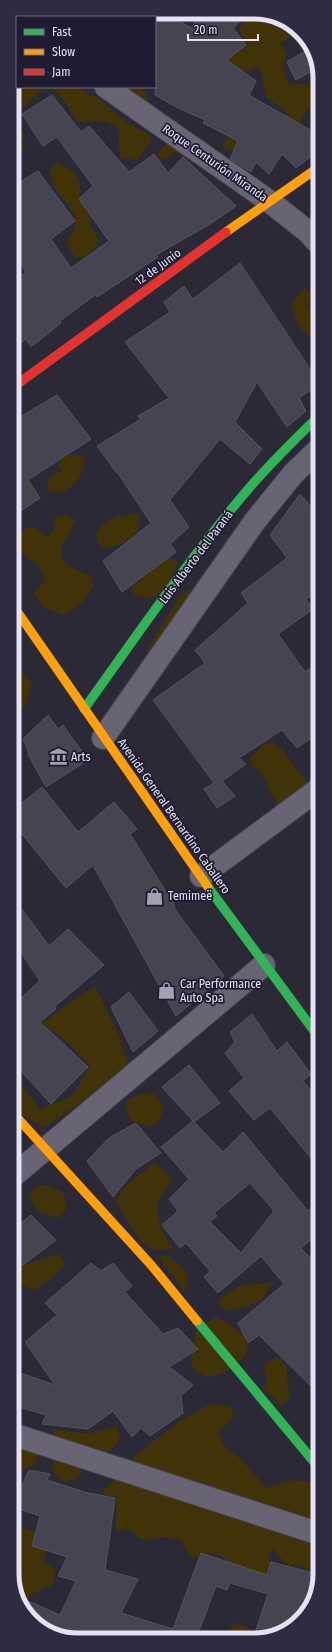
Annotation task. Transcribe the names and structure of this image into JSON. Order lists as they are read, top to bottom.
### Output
{
  "streets": {
    "street": [
      "Roque Centurión Miranda",
      "12 de Junio",
      "Luis Alberto del Paraná",
      "Avenida General Bernardino Caballero"
    ]
  },
  "crossings": [
    ["Roque Centurión Miranda", "12 de Junio"],
    ["Luis Alberto del Paraná", "Avenida General Bernardino Caballero"]
  ],
  "places": {
    "museum": ["Arts"],
    "shop": ["Temimeë", "Car Performance Auto Spa"]
  },
  "legend": ["Fast", "Slow", "Jam"],
  "scale_bar": "20 m"
}
